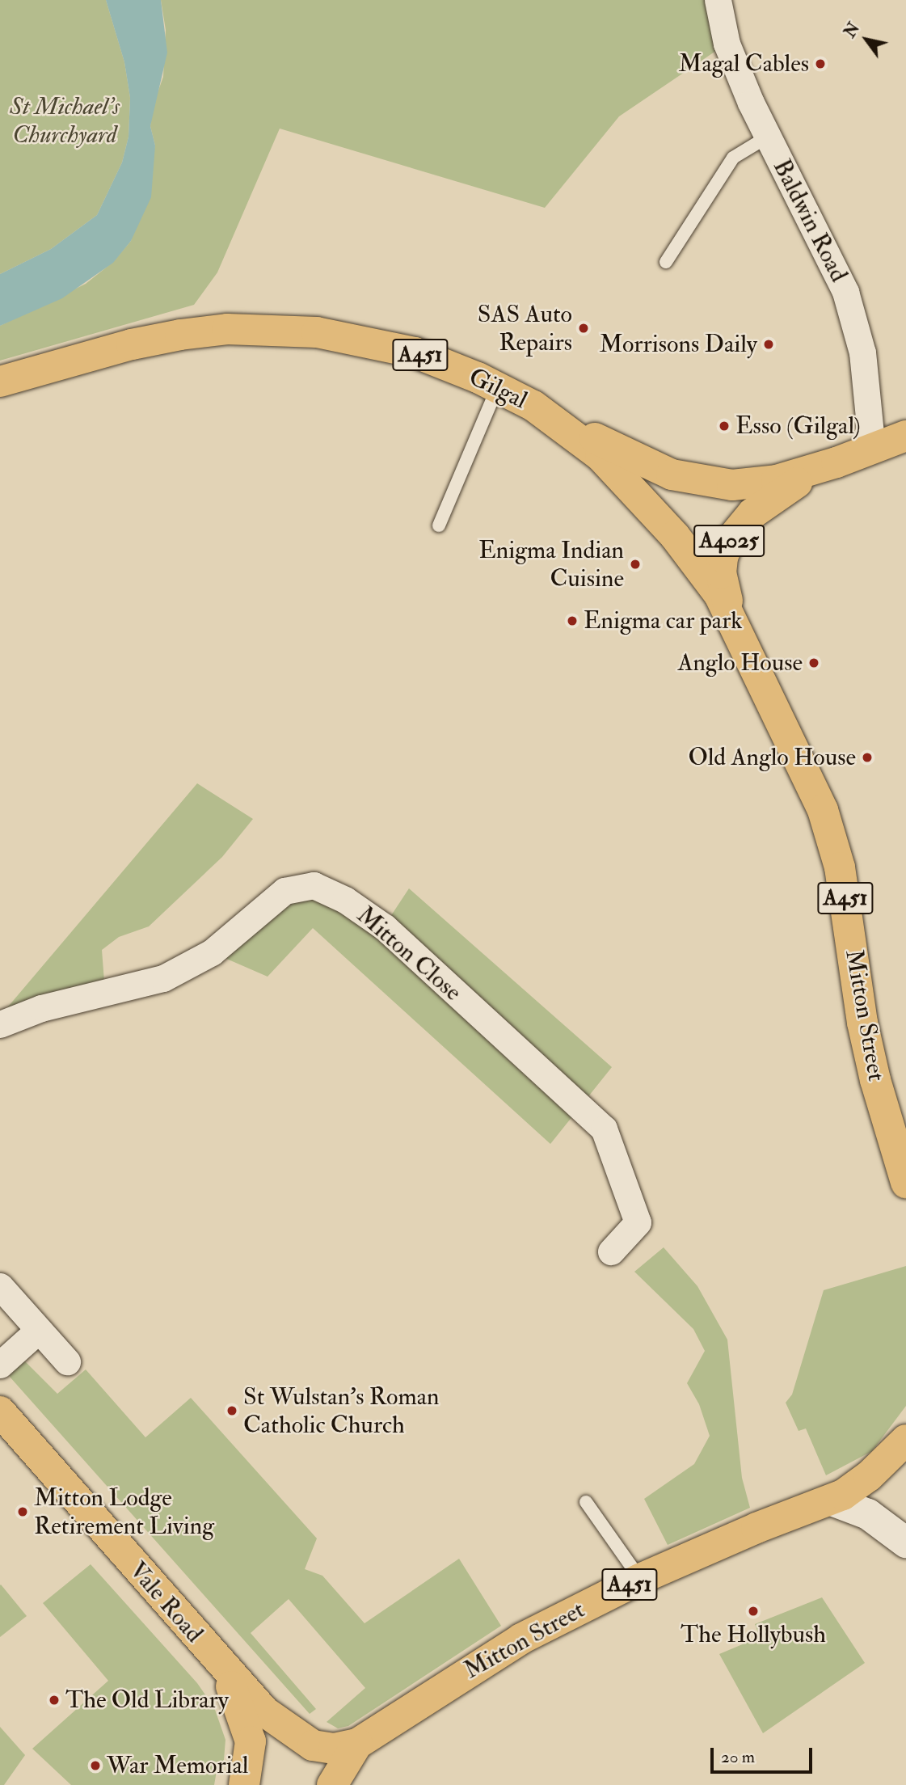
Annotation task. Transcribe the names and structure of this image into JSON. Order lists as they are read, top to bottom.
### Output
{
  "streets": {
    "main road": [
      "A451",
      "Gilgal",
      "A4025",
      "Mitton Street",
      "Vale Road"
    ],
    "street": ["Baldwin Road", "Mitton Close"]
  },
  "crossings": [
    ["Baldwin Road", "A4025"],
    ["A451", "Mitton Street"],
    ["A451", "Vale Road"],
    ["Gilgal", "A4025"],
    ["Gilgal", "Mitton Street"],
    ["A4025", "Mitton Street"]
  ],
  "parks": ["St Michael's Churchyard"],
  "places": [
    "Magal Cables",
    "SAS Auto Repairs",
    "Morrisons Daily",
    "Esso (Gilgal)",
    "Enigma Indian Cuisine",
    "Enigma car park",
    "Anglo House",
    "Old Anglo House",
    "St Wulstan's Roman Catholic Church",
    "Mitton Lodge Retirement Living",
    "The Hollybush",
    "The Old Library",
    "War Memorial"
  ],
  "scale_bar": "20 m",
  "north": "top left"
}
